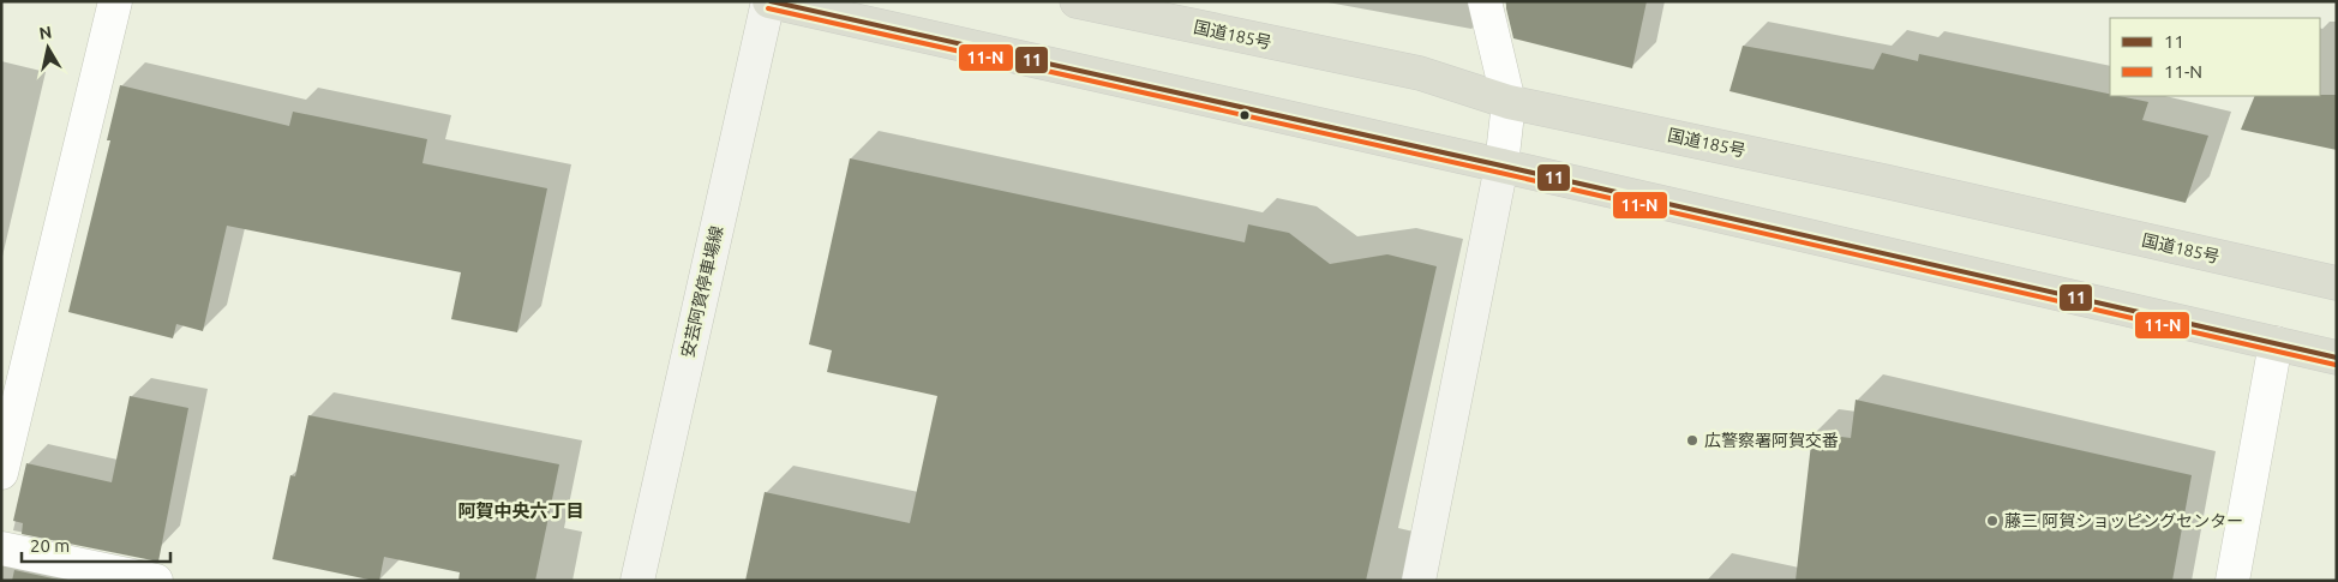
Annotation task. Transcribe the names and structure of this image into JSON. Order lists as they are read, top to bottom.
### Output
{
  "streets": {
    "highway": ["国道185号"],
    "main road": ["安芸阿賀停車場線"]
  },
  "districts": ["阿賀中央六丁目"],
  "places": ["広警察署阿賀交番", "藤三 阿賀ショッピングセンター"],
  "lines": ["transit line 11", "transit line 11-N"],
  "legend": ["11", "11-N"],
  "scale_bar": "20 m",
  "north": "top"
}
